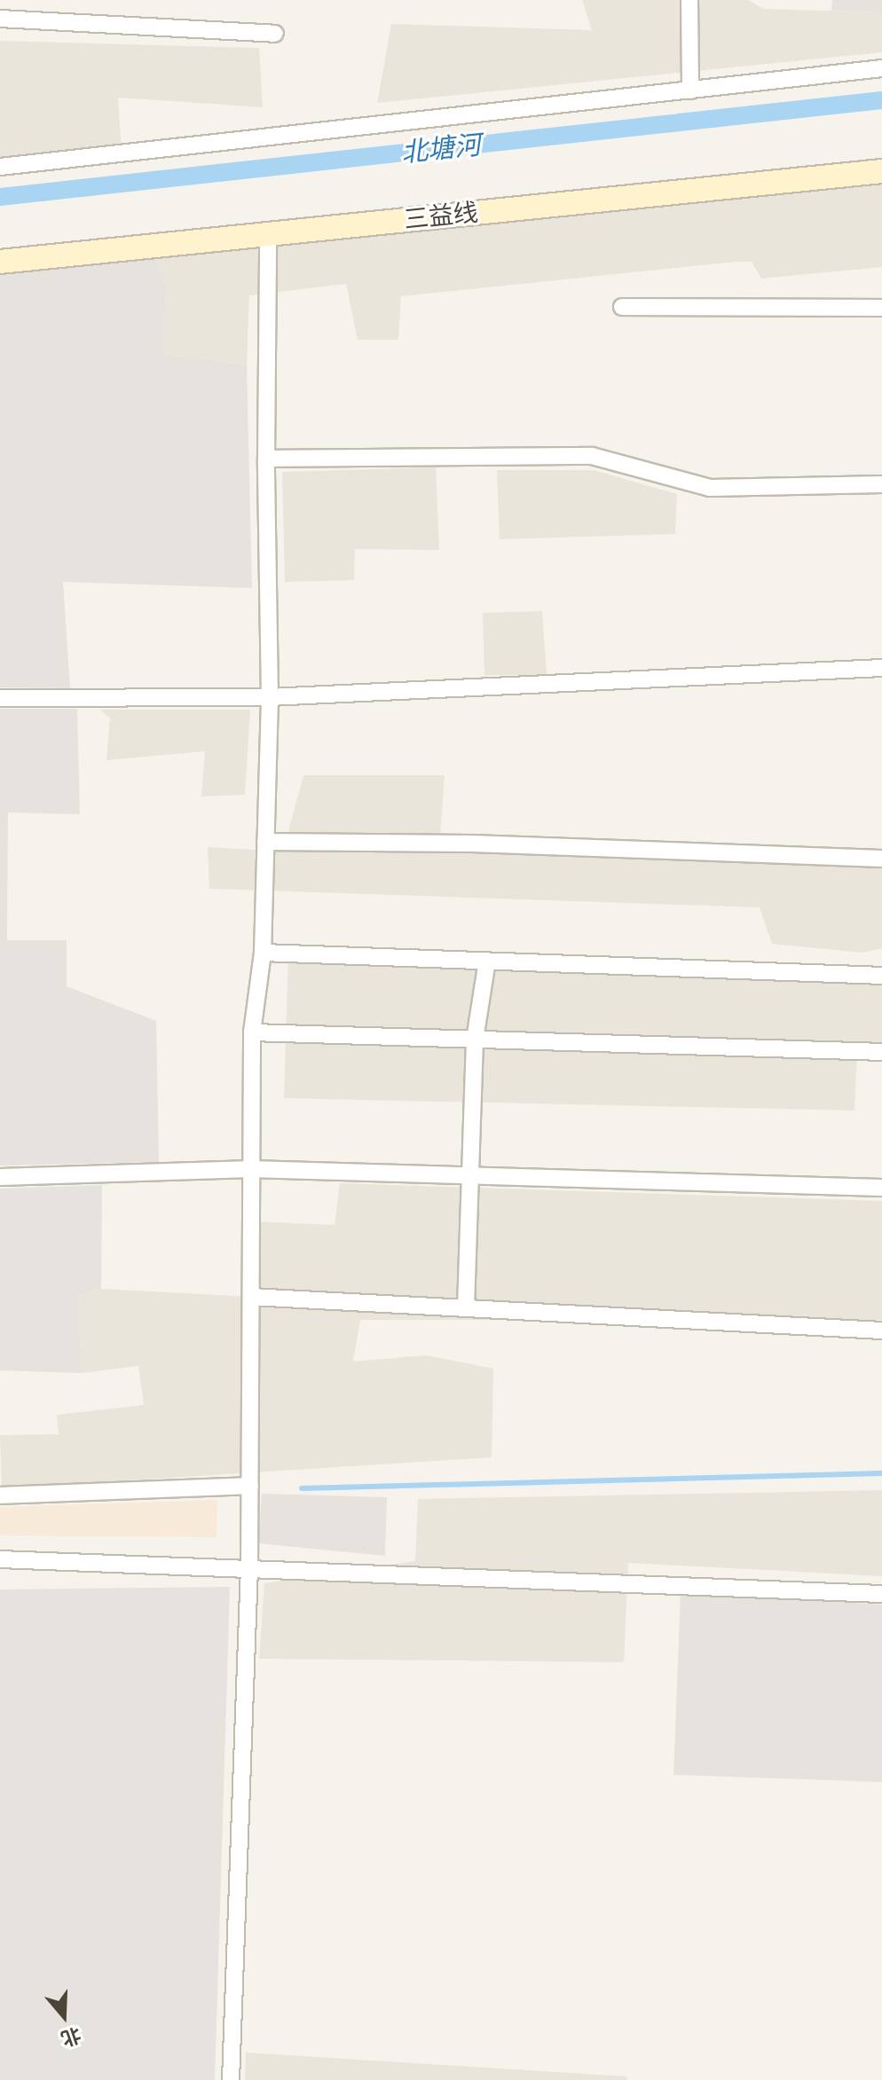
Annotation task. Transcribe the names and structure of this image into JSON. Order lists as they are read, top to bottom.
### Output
{
  "streets": {
    "main road": ["三益线"]
  },
  "water": ["北塘河"],
  "north": "bottom"
}
